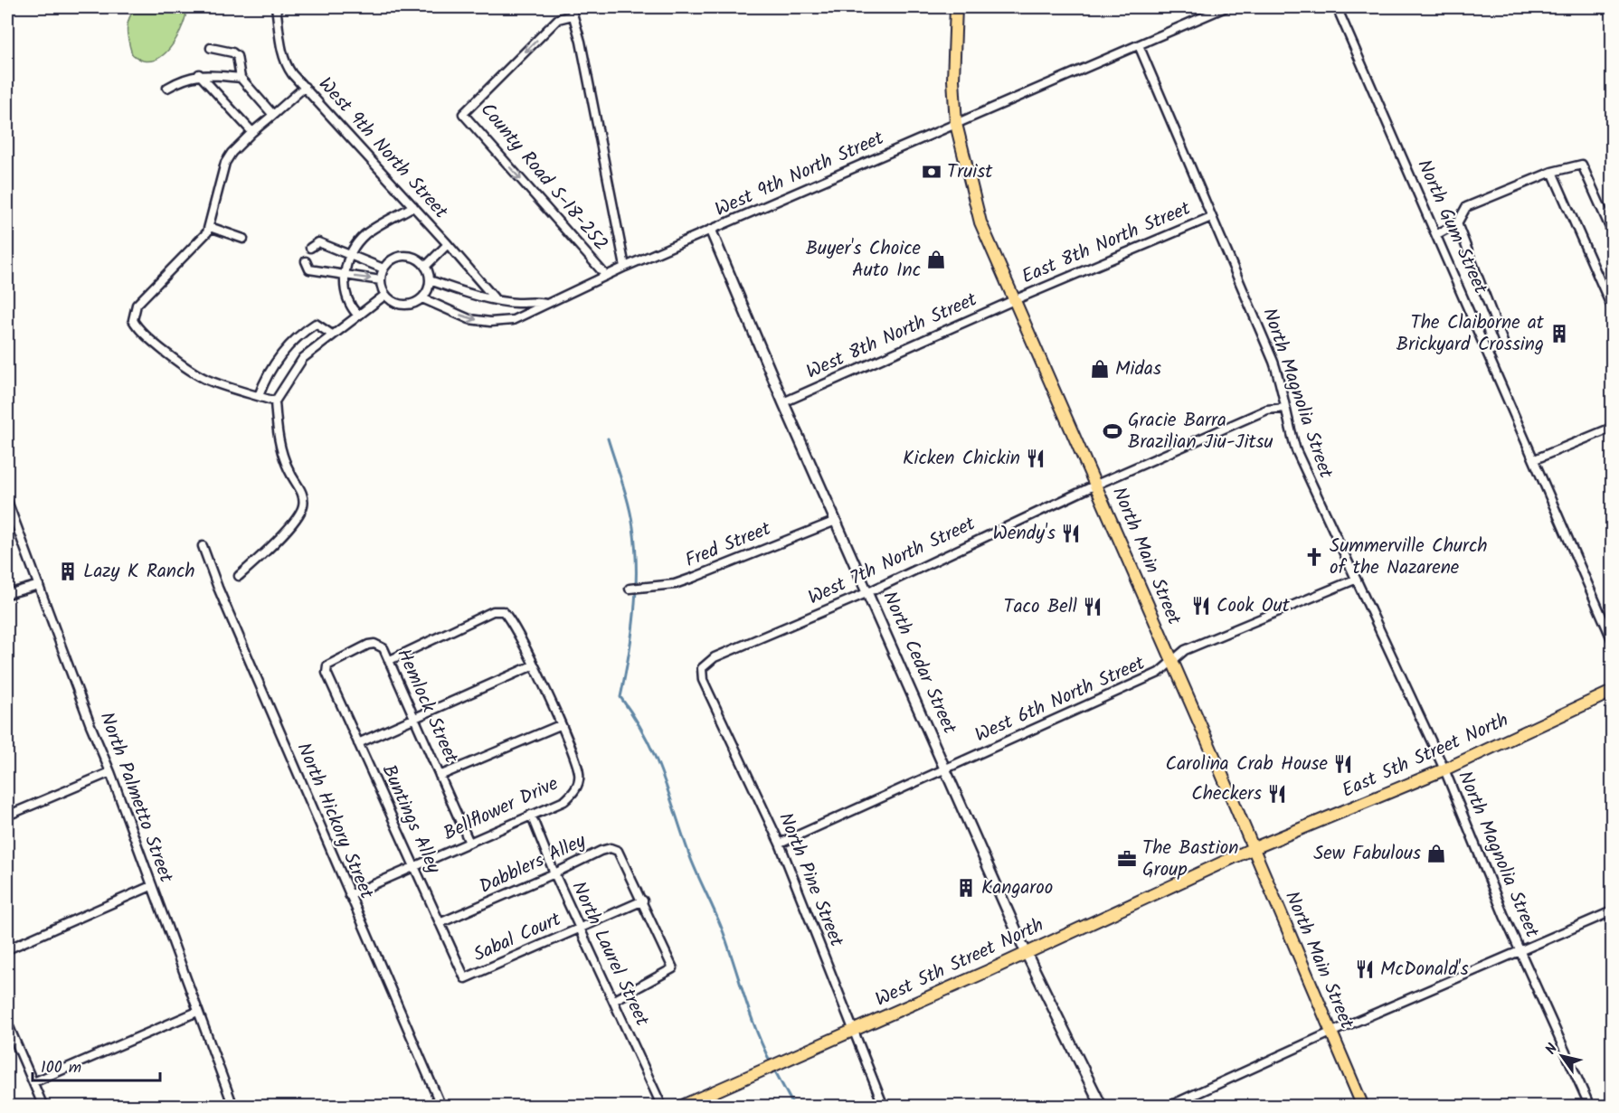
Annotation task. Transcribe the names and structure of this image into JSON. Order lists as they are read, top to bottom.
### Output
{
  "streets": {
    "main road": ["North Main Street", "East 5th Street North", "West 5th Street North"],
    "street": [
      "West 9th North Street",
      "County Road S-18-252",
      "North Gum Street",
      "East 8th North Street",
      "West 8th North Street",
      "North Magnolia Street",
      "Fred Street",
      "West 7th North Street",
      "North Cedar Street",
      "West 6th North Street",
      "Hemlock Street",
      "North Palmetto Street",
      "Bellflower Drive",
      "Buntings Alley",
      "North Hickory Street",
      "Dabblers Alley",
      "North Pine Street",
      "Sabal Court",
      "North Laurel Street"
    ]
  },
  "crossings": [
    ["West 9th North Street", "County Road S-18-252"],
    ["West 9th North Street", "North Magnolia Street"],
    ["West 9th North Street", "North Main Street"],
    ["West 9th North Street", "North Cedar Street"],
    ["East 8th North Street", "West 8th North Street"],
    ["East 8th North Street", "North Magnolia Street"],
    ["East 8th North Street", "North Main Street"],
    ["West 8th North Street", "North Main Street"],
    ["West 8th North Street", "North Cedar Street"],
    ["North Magnolia Street", "West 7th North Street"],
    ["North Magnolia Street", "West 6th North Street"],
    ["North Magnolia Street", "East 5th Street North"],
    ["Fred Street", "North Cedar Street"],
    ["North Main Street", "West 7th North Street"],
    ["North Main Street", "West 6th North Street"],
    ["North Main Street", "East 5th Street North"],
    ["North Main Street", "West 5th Street North"],
    ["West 7th North Street", "North Cedar Street"],
    ["West 7th North Street", "North Pine Street"],
    ["North Cedar Street", "West 6th North Street"],
    ["North Cedar Street", "West 5th Street North"],
    ["West 6th North Street", "North Pine Street"],
    ["Hemlock Street", "Bellflower Drive"],
    ["Hemlock Street", "Buntings Alley"],
    ["East 5th Street North", "West 5th Street North"],
    ["Bellflower Drive", "Buntings Alley"],
    ["Bellflower Drive", "North Hickory Street"],
    ["Bellflower Drive", "North Laurel Street"],
    ["Buntings Alley", "Dabblers Alley"],
    ["Buntings Alley", "Sabal Court"],
    ["Dabblers Alley", "Sabal Court"],
    ["Dabblers Alley", "North Laurel Street"],
    ["North Pine Street", "West 5th Street North"],
    ["Sabal Court", "North Laurel Street"]
  ],
  "places": {
    "bank": ["Truist"],
    "shop": ["Buyer's Choice Auto Inc", "Midas", "Sew Fabulous"],
    "building": ["The Claiborne at Brickyard Crossing", "Lazy K Ranch", "Kangaroo"],
    "sports": ["Gracie Barra Brazilian Jiu-Jitsu"],
    "restaurant": [
      "Kicken Chickin",
      "Wendy's",
      "Cook Out",
      "Taco Bell",
      "Carolina Crab House",
      "Checkers",
      "McDonald's"
    ],
    "church": ["Summerville Church of the Nazarene"],
    "office": ["The Bastion Group"]
  },
  "scale_bar": "100 m",
  "north": "top left"
}
